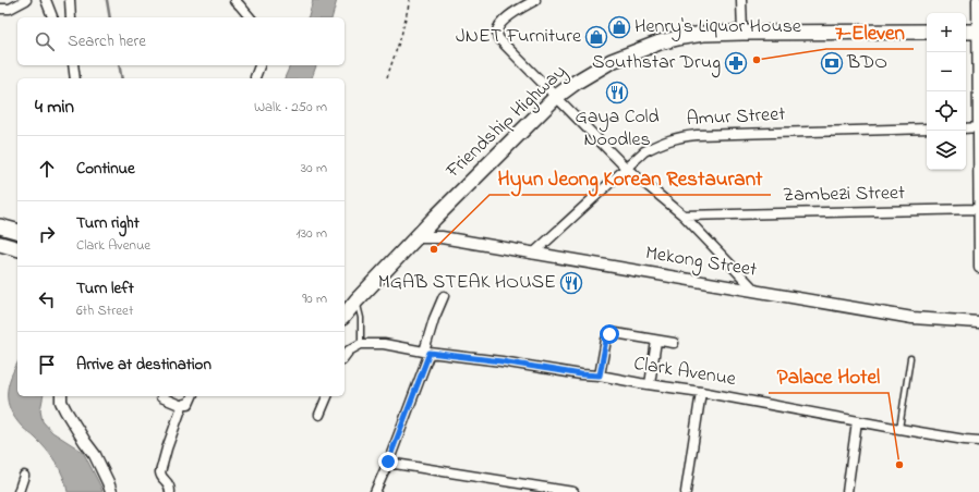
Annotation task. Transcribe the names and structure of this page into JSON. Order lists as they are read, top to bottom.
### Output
{
  "streets": {
    "main road": ["Friendship Highway"],
    "street": [
      "Amur Street",
      "Zambezi Street",
      "Mekong Street",
      "Clark Avenue"
    ]
  },
  "crossings": [
    ["Amur Street", "Mekong Street"],
    ["Friendship Highway", "Mekong Street"]
  ],
  "places": {
    "shop": ["Henry's Liquor House", "JNET Furniture"],
    "other": ["7-Eleven", "Hyun Jeong Korean Restaurant", "Palace Hotel"],
    "pharmacy": ["Southstar Drug"],
    "bank": ["BDO"],
    "restaurant": ["Gaya Cold Noodles", "MGAB STEAK HOUSE"]
  },
  "page": {
    "map_buttons": ["+", "−"],
    "search": "Search here",
    "heading": ["4 min", "Walk · 250 m"],
    "list": [
      ["Continue", "30 m"],
      ["Turn right", "Clark Avenue", "130 m"],
      ["Turn left", "6th Street", "90 m"],
      "Arrive at destination"
    ]
  }
}
